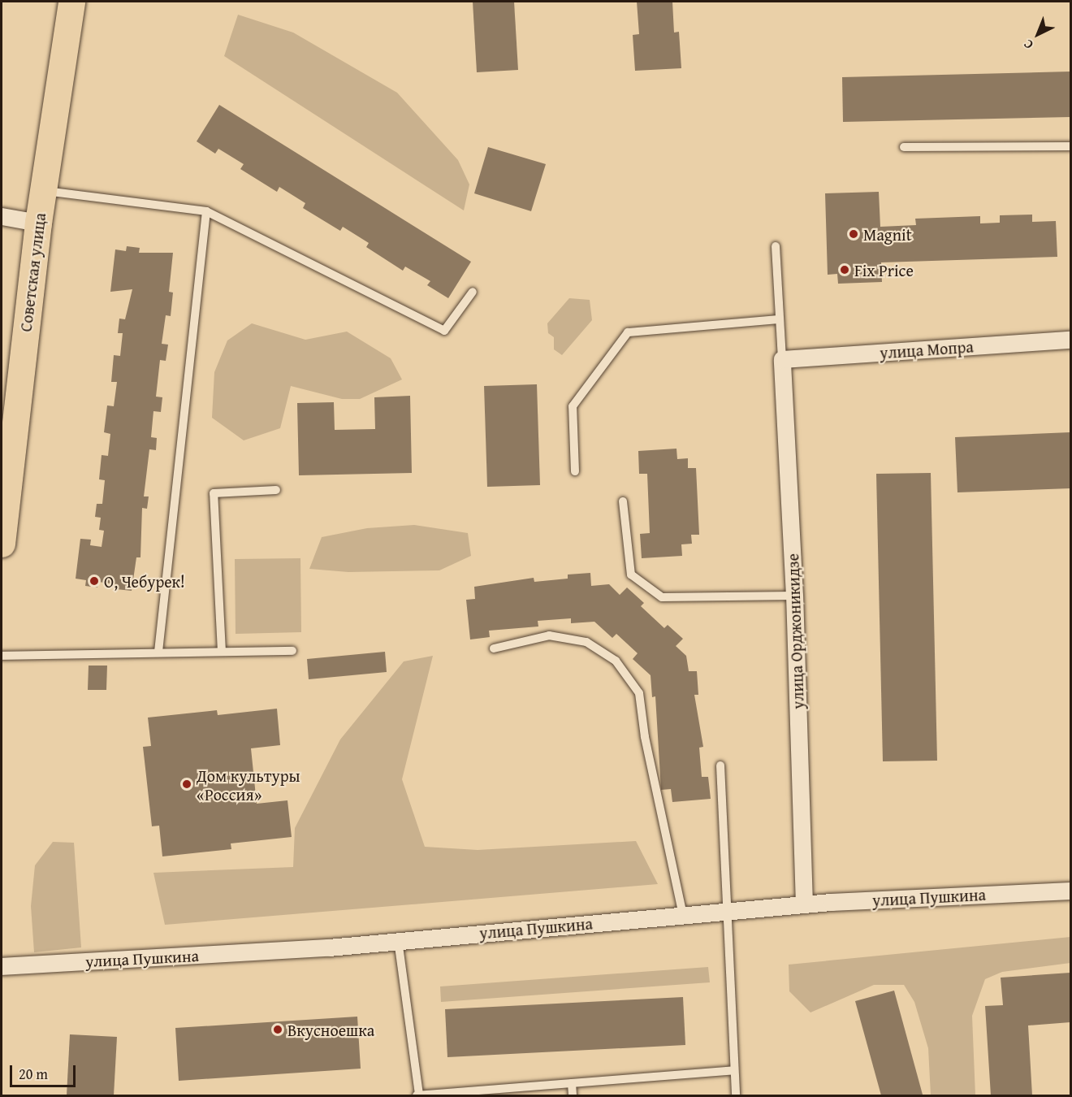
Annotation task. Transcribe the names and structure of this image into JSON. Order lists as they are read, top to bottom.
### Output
{
  "streets": {
    "main road": ["Советская улица"],
    "street": ["улица Мопра", "улица Орджоникидзе", "улица Пушкина"]
  },
  "crossings": [
    ["улица Мопра", "улица Орджоникидзе"],
    ["улица Орджоникидзе", "улица Пушкина"]
  ],
  "places": [
    "Magnit",
    "Fix Price",
    "О, Чебурек!",
    "Дом культуры «Россия»",
    "Вкусноешка"
  ],
  "scale_bar": "20 m",
  "north": "bottom left"
}
